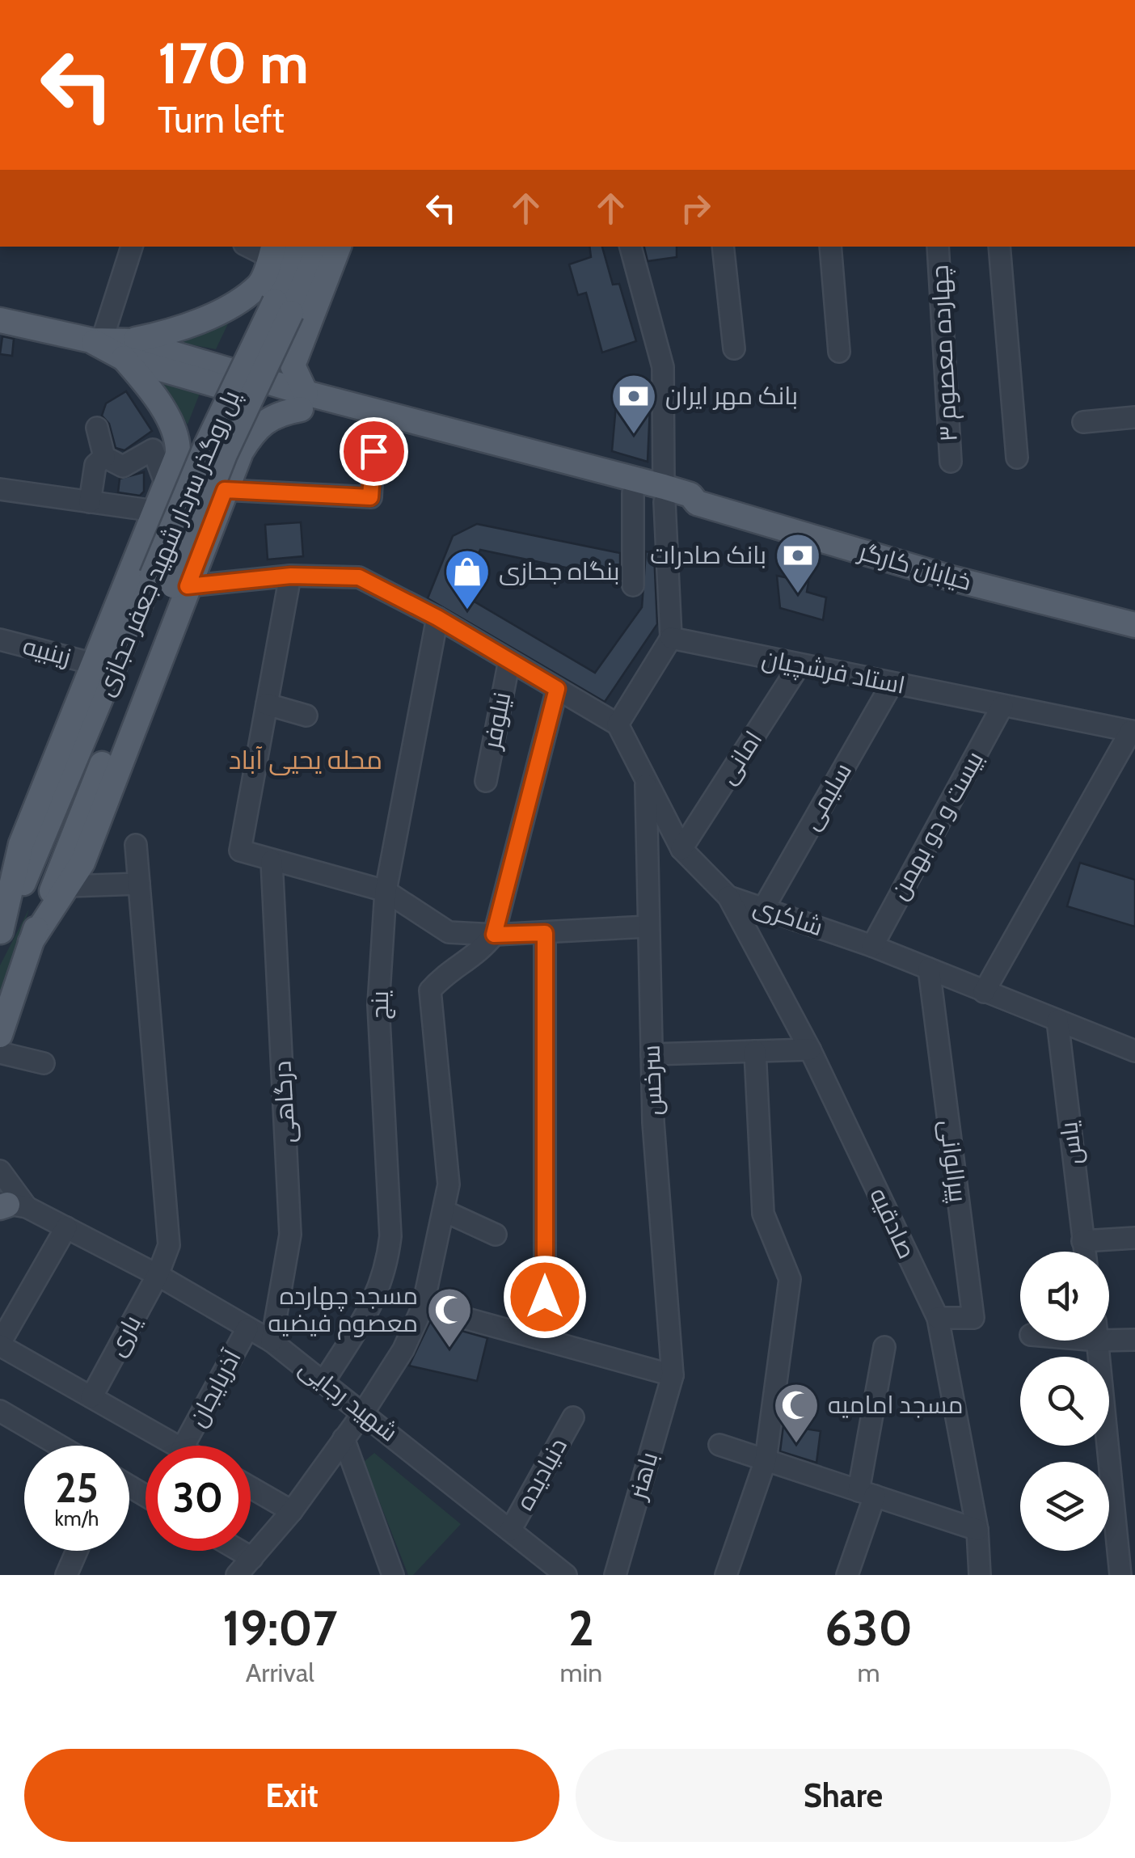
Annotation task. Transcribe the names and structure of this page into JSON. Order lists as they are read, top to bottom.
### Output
{
  "streets": {
    "main road": ["پل روگذر سردار شهید جعفر حجازی", "خیابان کارگر"],
    "street": [
      "چهارده معصوم ۳",
      "زینبیه",
      "استاد فرشچیان",
      "نیلوفر",
      "امانی",
      "سلیمی",
      "بیست و دو بهمن",
      "شاکری",
      "ینج",
      "سرخس",
      "درگاهی",
      "یاس",
      "پیرالوانی",
      "صادقیه",
      "یاری",
      "آذربایجان",
      "شهید رجایی",
      "دنیادیده",
      "باهنر"
    ]
  },
  "crossings": [
    ["استاد فرشچیان", "امانی"],
    ["استاد فرشچیان", "سلیمی"],
    ["استاد فرشچیان", "بیست و دو بهمن"],
    ["استاد فرشچیان", "شاکری"],
    ["امانی", "شاکری"],
    ["سلیمی", "شاکری"],
    ["بیست و دو بهمن", "شاکری"],
    ["شاکری", "سرخس"],
    ["شاکری", "یاس"],
    ["شاکری", "پیرالوانی"],
    ["شاکری", "صادقیه"],
    ["ینج", "شهید رجایی"],
    ["سرخس", "باهنر"],
    ["درگاهی", "شهید رجایی"],
    ["پیرالوانی", "صادقیه"],
    ["یاری", "شهید رجایی"],
    ["آذربایجان", "شهید رجایی"],
    ["شهید رجایی", "دنیادیده"]
  ],
  "districts": ["محله یحیی آباد"],
  "places": {
    "bank": ["بانک مهر ایران", "بانک صادرات"],
    "shop": ["بنگاه جحازی"],
    "mosque": ["مسجد چهارده معصوم فیضیه", "مسجد امامیه"]
  },
  "page": {
    "turn": ["170 m", "Turn left"],
    "speed": "25 km/h",
    "limit": "30",
    "eta": [
      "19:07",
      "Arrival",
      "2",
      "min",
      "630",
      "m"
    ],
    "buttons": ["Exit", "Share"]
  }
}
